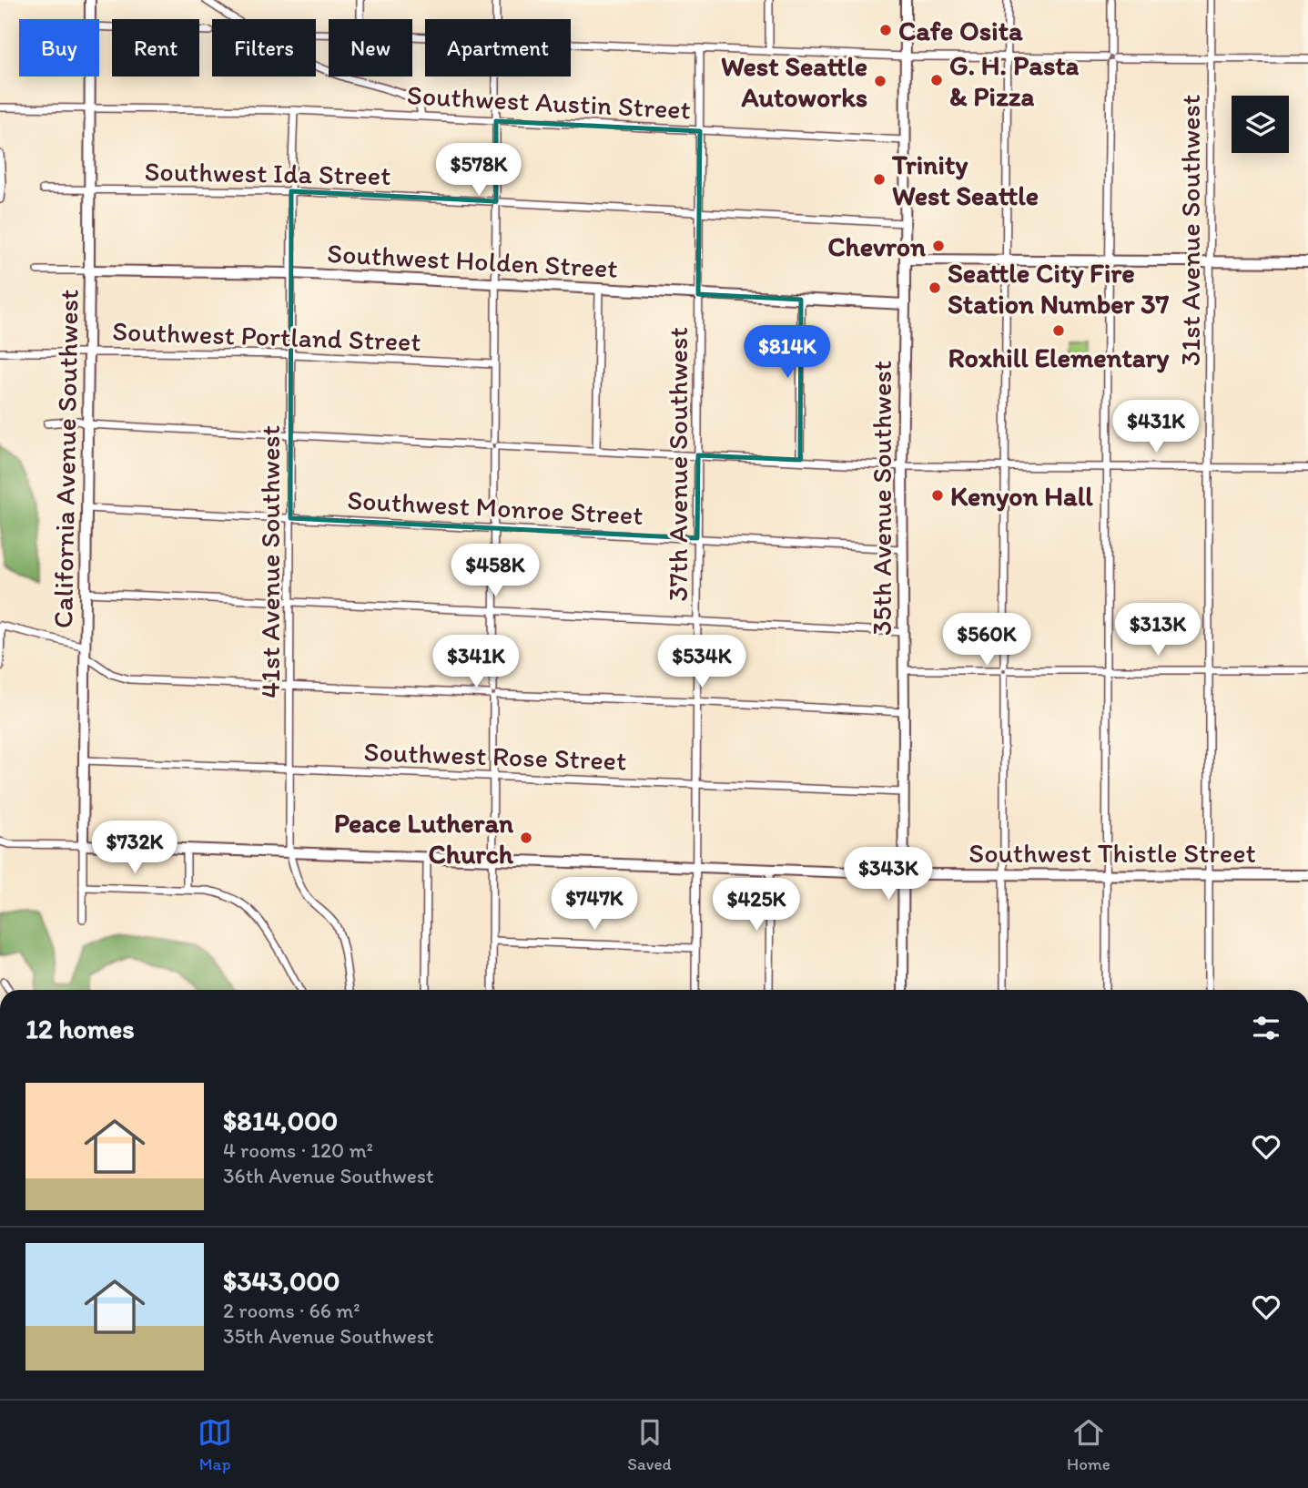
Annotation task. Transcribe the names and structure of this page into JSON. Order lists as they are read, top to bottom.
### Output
{
  "streets": {
    "main road": [
      "Southwest Holden Street",
      "California Avenue Southwest",
      "35th Avenue Southwest",
      "Southwest Thistle Street"
    ],
    "street": [
      "Southwest Austin Street",
      "Southwest Ida Street",
      "31st Avenue Southwest",
      "Southwest Portland Street",
      "37th Avenue Southwest",
      "Southwest Monroe Street",
      "41st Avenue Southwest",
      "Southwest Rose Street"
    ]
  },
  "crossings": [
    ["Southwest Austin Street", "California Avenue Southwest"],
    ["Southwest Austin Street", "37th Avenue Southwest"],
    ["Southwest Austin Street", "35th Avenue Southwest"],
    ["Southwest Austin Street", "41st Avenue Southwest"],
    ["Southwest Ida Street", "California Avenue Southwest"],
    ["Southwest Ida Street", "37th Avenue Southwest"],
    ["Southwest Ida Street", "35th Avenue Southwest"],
    ["Southwest Ida Street", "41st Avenue Southwest"],
    ["31st Avenue Southwest", "Southwest Thistle Street"],
    ["Southwest Holden Street", "California Avenue Southwest"],
    ["Southwest Holden Street", "37th Avenue Southwest"],
    ["Southwest Holden Street", "35th Avenue Southwest"],
    ["Southwest Holden Street", "41st Avenue Southwest"],
    ["Southwest Portland Street", "California Avenue Southwest"],
    ["Southwest Portland Street", "41st Avenue Southwest"],
    ["California Avenue Southwest", "Southwest Monroe Street"],
    ["California Avenue Southwest", "Southwest Rose Street"],
    ["California Avenue Southwest", "Southwest Thistle Street"],
    ["37th Avenue Southwest", "Southwest Monroe Street"],
    ["37th Avenue Southwest", "Southwest Rose Street"],
    ["37th Avenue Southwest", "Southwest Thistle Street"],
    ["35th Avenue Southwest", "Southwest Monroe Street"],
    ["35th Avenue Southwest", "Southwest Rose Street"],
    ["35th Avenue Southwest", "Southwest Thistle Street"],
    ["Southwest Monroe Street", "41st Avenue Southwest"],
    ["41st Avenue Southwest", "Southwest Rose Street"],
    ["41st Avenue Southwest", "Southwest Thistle Street"]
  ],
  "places": [
    "Cafe Osita",
    "G. H. Pasta & Pizza",
    "West Seattle Autoworks",
    "Trinity West Seattle",
    "Chevron",
    "Seattle City Fire Station Number 37",
    "Roxhill Elementary",
    "Kenyon Hall",
    "Peace Lutheran Church"
  ],
  "page": {
    "chip": [
      "Buy",
      "Rent",
      "Filters",
      "New",
      "Apartment"
    ],
    "price": [
      "$578K",
      "$814K",
      "$431K",
      "$458K",
      "$313K",
      "$560K",
      "$341K",
      "$534K",
      "$732K",
      "$343K",
      "$747K",
      "$425K"
    ],
    "heading": "12 homes",
    "list": [
      {
        "name": "$814,000",
        "note": "4 rooms · 120 m² · 36th Avenue Southwest"
      },
      {
        "name": "$343,000",
        "note": "2 rooms · 66 m² · 35th Avenue Southwest"
      }
    ],
    "tabs": ["Map", "Saved", "Home"]
  }
}
